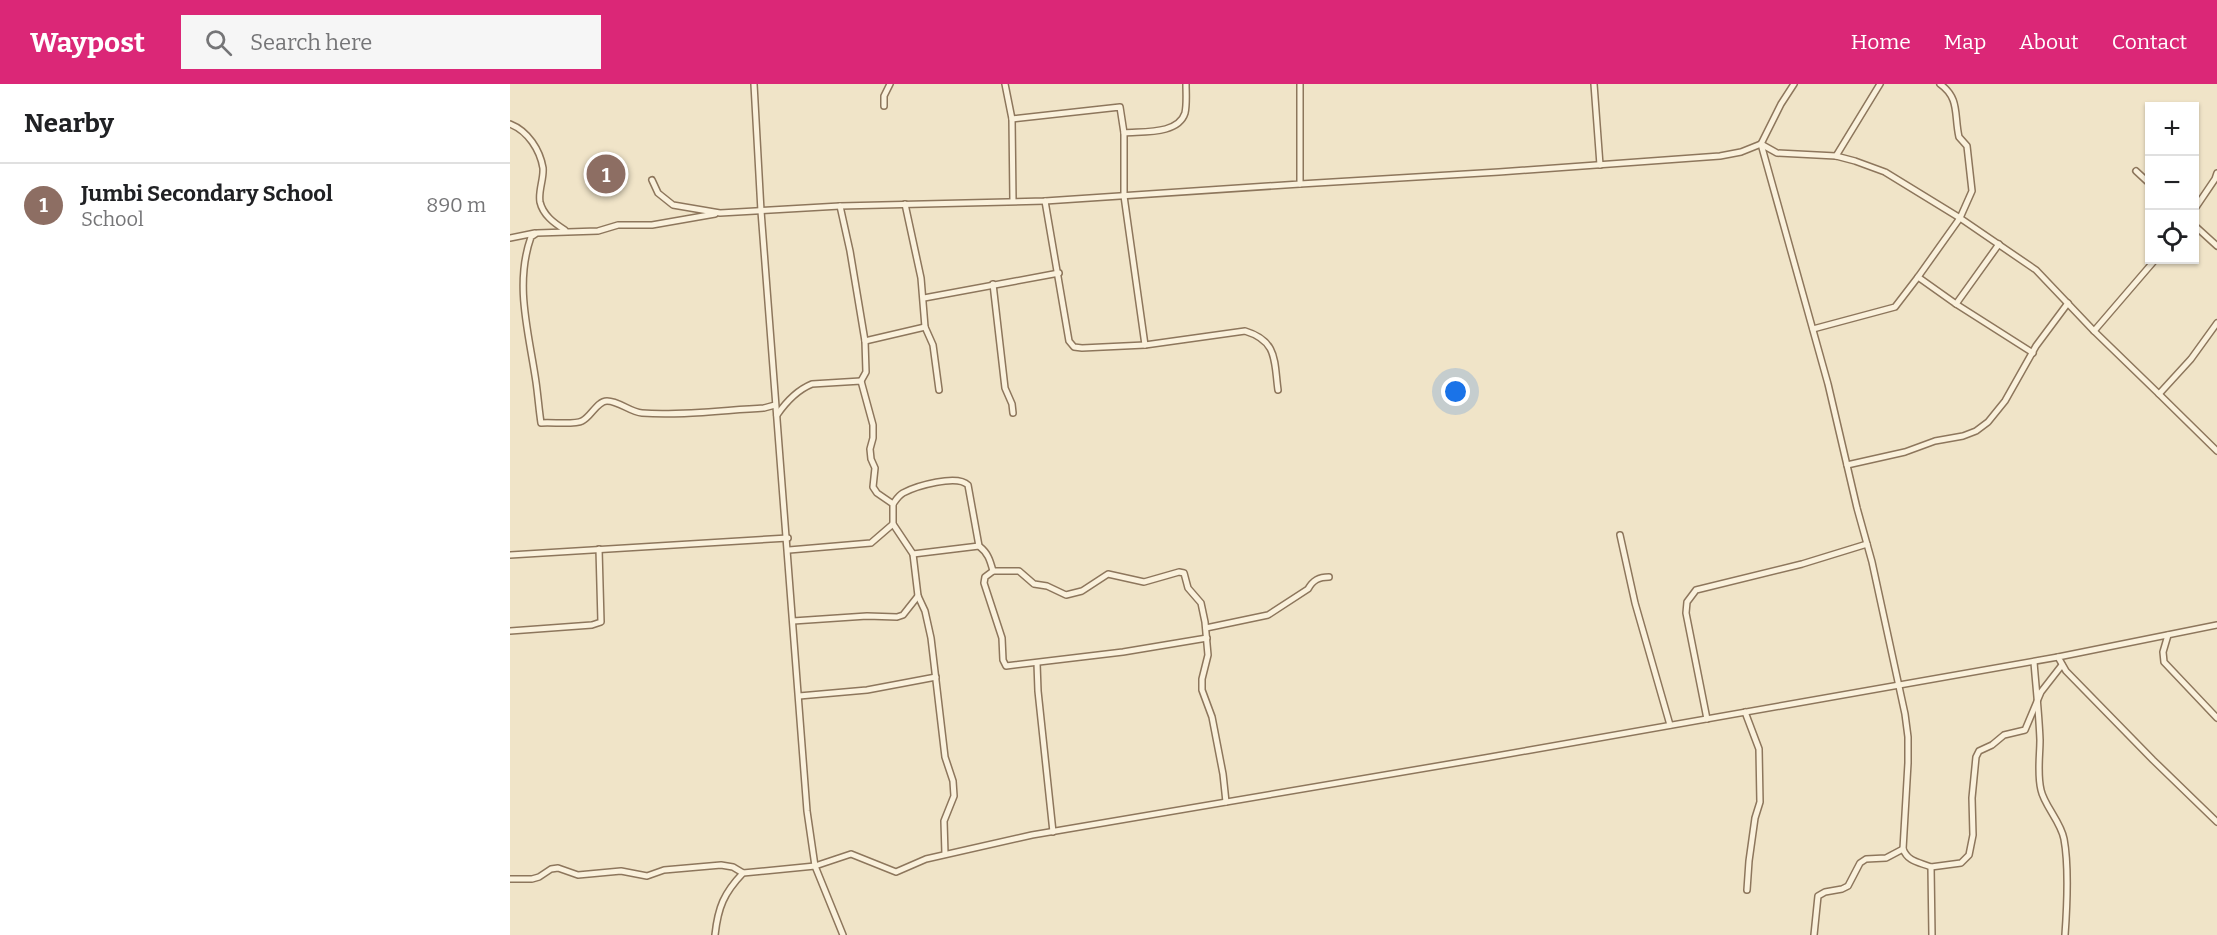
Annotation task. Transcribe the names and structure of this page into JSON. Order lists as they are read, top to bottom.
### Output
{
  "page": {
    "header": "Waypost",
    "search": "Search here",
    "nav": [
      "Home",
      "Map",
      "About",
      "Contact"
    ],
    "heading": "Nearby",
    "map_buttons": ["+", "−"],
    "pins": "1",
    "list": [
      {
        "mark": "1",
        "name": "Jumbi Secondary School",
        "note": "School",
        "value": "890 m"
      }
    ]
  }
}
